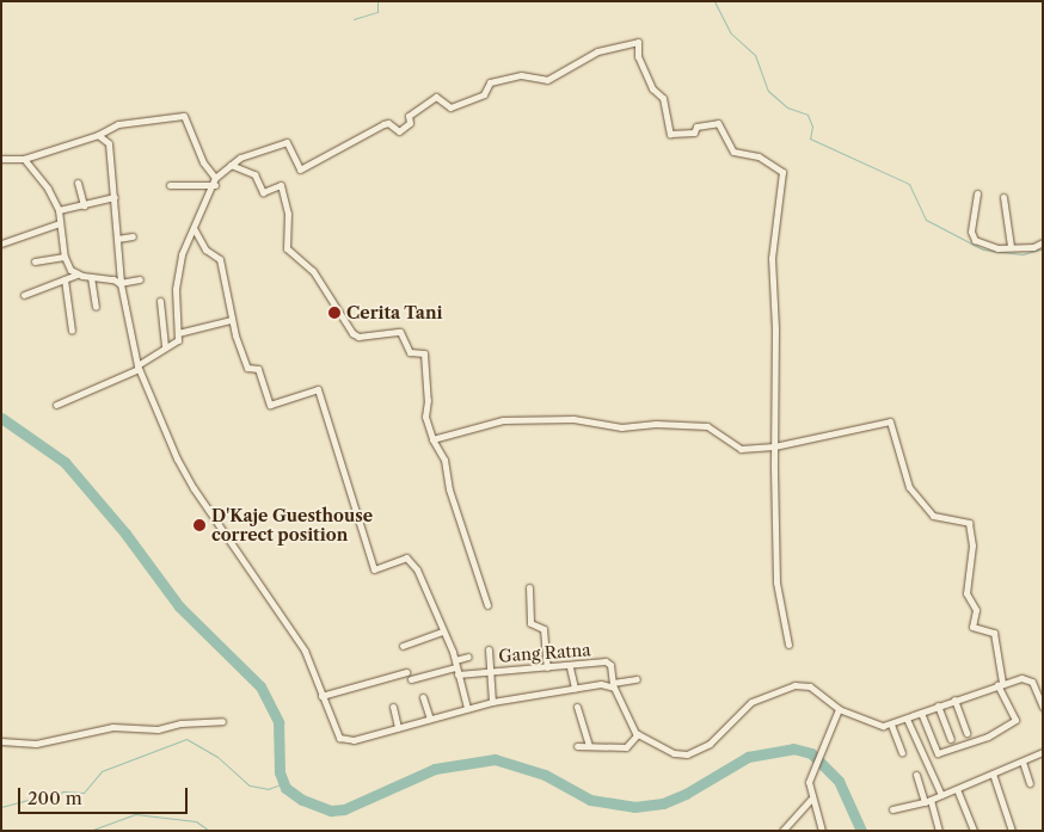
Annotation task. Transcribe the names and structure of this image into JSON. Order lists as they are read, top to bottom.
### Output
{
  "streets": {
    "street": ["Gang Ratna"]
  },
  "places": ["Cerita Tani", "D'Kaje Guesthouse correct position"],
  "scale_bar": "200 m"
}
